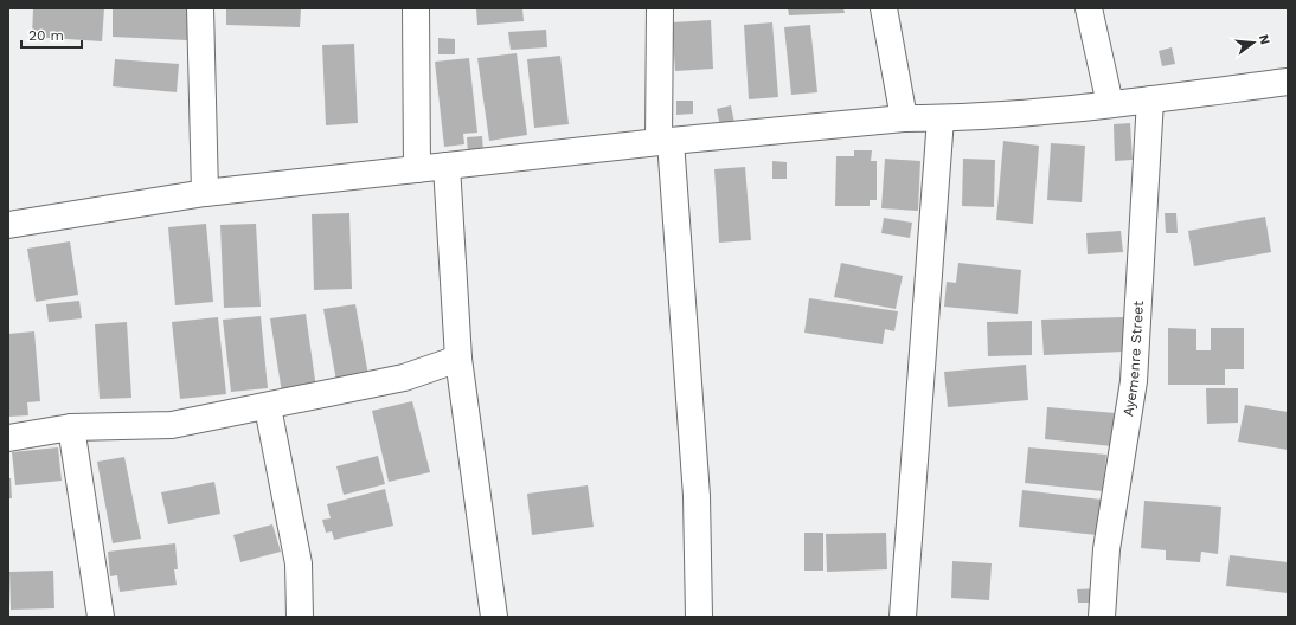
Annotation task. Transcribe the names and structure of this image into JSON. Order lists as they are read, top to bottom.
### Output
{
  "streets": {
    "street": ["Ayemenre Street"]
  },
  "scale_bar": "20 m",
  "north": "right"
}
